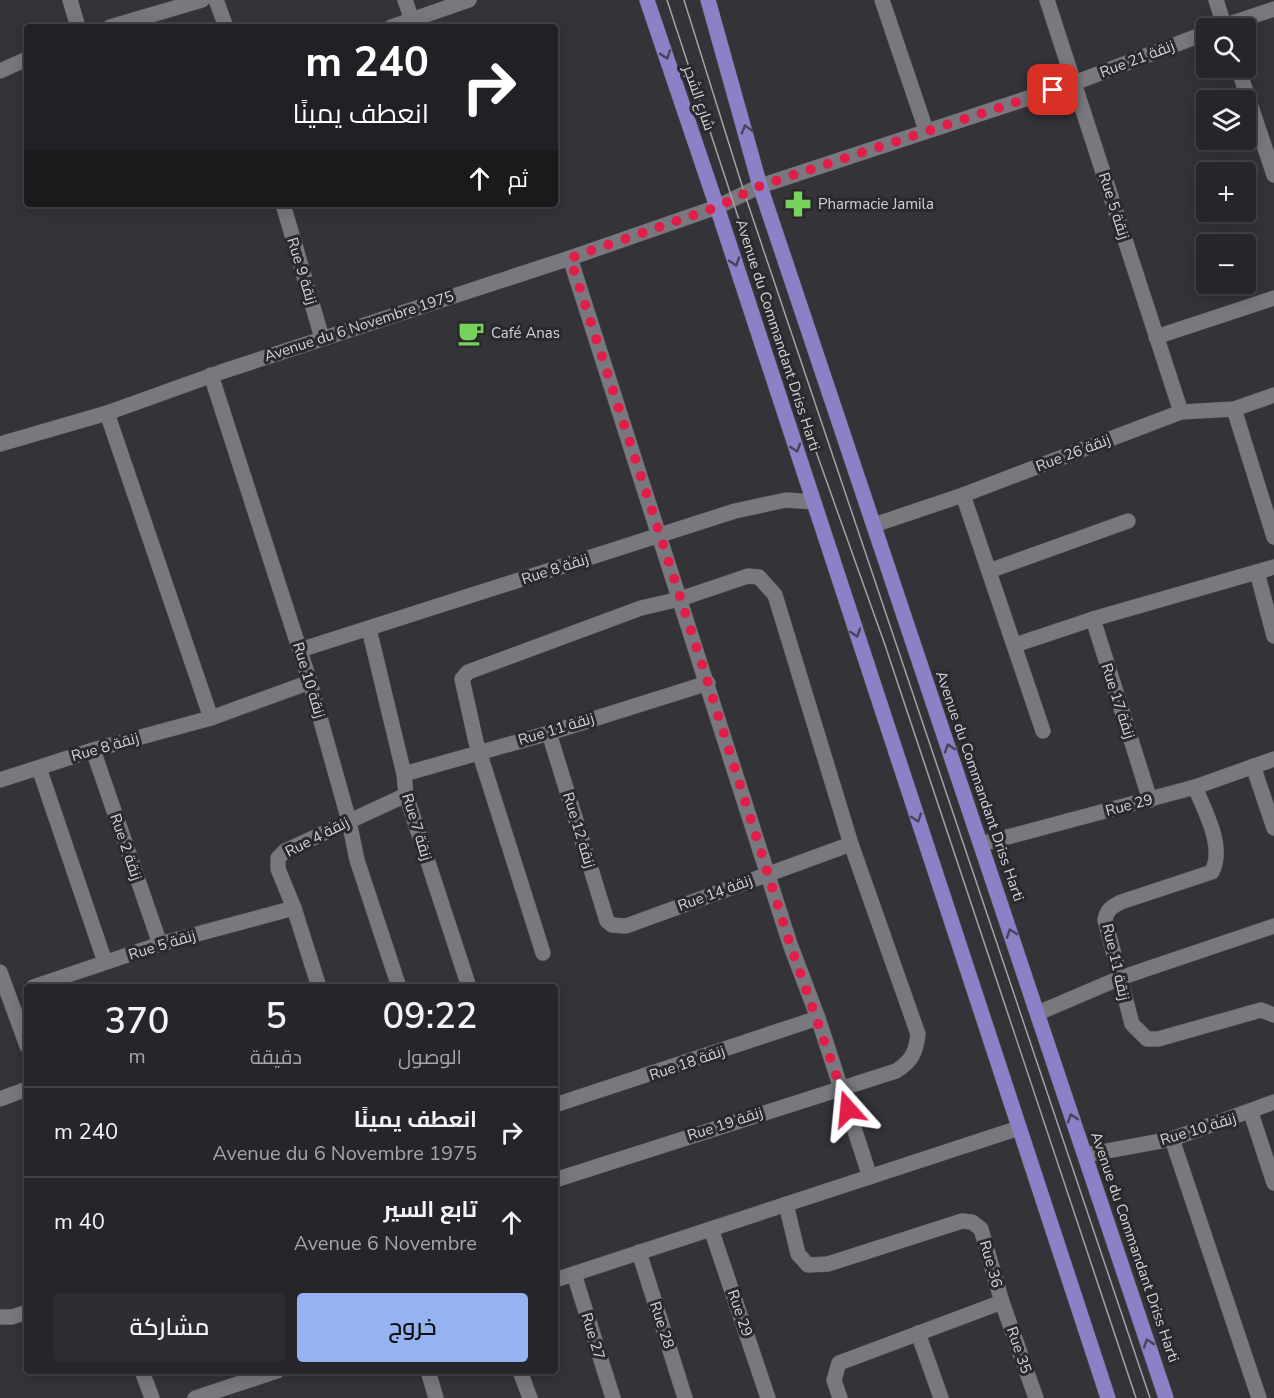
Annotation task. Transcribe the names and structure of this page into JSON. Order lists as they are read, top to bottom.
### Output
{
  "streets": {
    "main road": ["شارع الشجر", "Avenue du Commandant Driss Harti"],
    "street": [
      "Rue 21 زنقة",
      "Rue 5 زنقة",
      "Rue 9 زنقة",
      "Avenue du 6 Novembre 1975",
      "Rue 26 زنقة",
      "Rue 8 زنقة",
      "Rue 10 زنقة",
      "Rue 17 زنقة",
      "Rue 11 زنقة",
      "Rue 29",
      "Rue 7 زنقة",
      "Rue 12 زنقة",
      "Rue 4 زنقة",
      "Rue 2 زنقة",
      "Rue 14 زنقة",
      "Rue 18 زنقة",
      "Rue 19 زنقة",
      "Rue 36",
      "Rue 28",
      "Rue 27",
      "Rue 35"
    ]
  },
  "crossings": [
    ["Rue 21 زنقة", "شارع الشجر"],
    ["Rue 21 زنقة", "Rue 5 زنقة"],
    ["Rue 21 زنقة", "Avenue du 6 Novembre 1975"],
    ["Rue 21 زنقة", "Avenue du Commandant Driss Harti"],
    ["شارع الشجر", "Avenue du 6 Novembre 1975"],
    ["شارع الشجر", "Avenue du Commandant Driss Harti"],
    ["Rue 5 زنقة", "Rue 26 زنقة"],
    ["Rue 5 زنقة", "Rue 4 زنقة"],
    ["Rue 5 زنقة", "Rue 2 زنقة"],
    ["Rue 9 زنقة", "Avenue du 6 Novembre 1975"],
    ["Avenue du 6 Novembre 1975", "Avenue du Commandant Driss Harti"],
    ["Avenue du 6 Novembre 1975", "Rue 10 زنقة"],
    ["Avenue du Commandant Driss Harti", "Rue 26 زنقة"],
    ["Avenue du Commandant Driss Harti", "Rue 8 زنقة"],
    ["Avenue du Commandant Driss Harti", "Rue 10 زنقة"],
    ["Avenue du Commandant Driss Harti", "Rue 29"],
    ["Rue 8 زنقة", "Rue 10 زنقة"],
    ["Rue 8 زنقة", "Rue 7 زنقة"],
    ["Rue 8 زنقة", "Rue 2 زنقة"],
    ["Rue 10 زنقة", "Rue 4 زنقة"],
    ["Rue 17 زنقة", "Rue 29"],
    ["Rue 11 زنقة", "Rue 29"],
    ["Rue 11 زنقة", "Rue 7 زنقة"],
    ["Rue 11 زنقة", "Rue 12 زنقة"],
    ["Rue 7 زنقة", "Rue 4 زنقة"],
    ["Rue 12 زنقة", "Rue 14 زنقة"],
    ["Rue 14 زنقة", "Rue 19 زنقة"],
    ["Rue 36", "Rue 35"]
  ],
  "places": {
    "pharmacy": ["Pharmacie Jamila"],
    "cafe": ["Café Anas"]
  },
  "page": {
    "map_buttons": ["+", "−"],
    "turn": ["240 m", "انعطف يمينًا"],
    "then": "ثم",
    "eta": [
      "09:22",
      "الوصول",
      "5",
      "دقيقة",
      "370",
      "m"
    ],
    "list": [
      {
        "name": "انعطف يمينًا",
        "note": "Avenue du 6 Novembre 1975",
        "value": "240 m"
      },
      {
        "name": "تابع السير",
        "note": "Avenue 6 Novembre",
        "value": "40 m"
      }
    ],
    "buttons": ["خروج", "مشاركة"]
  }
}
